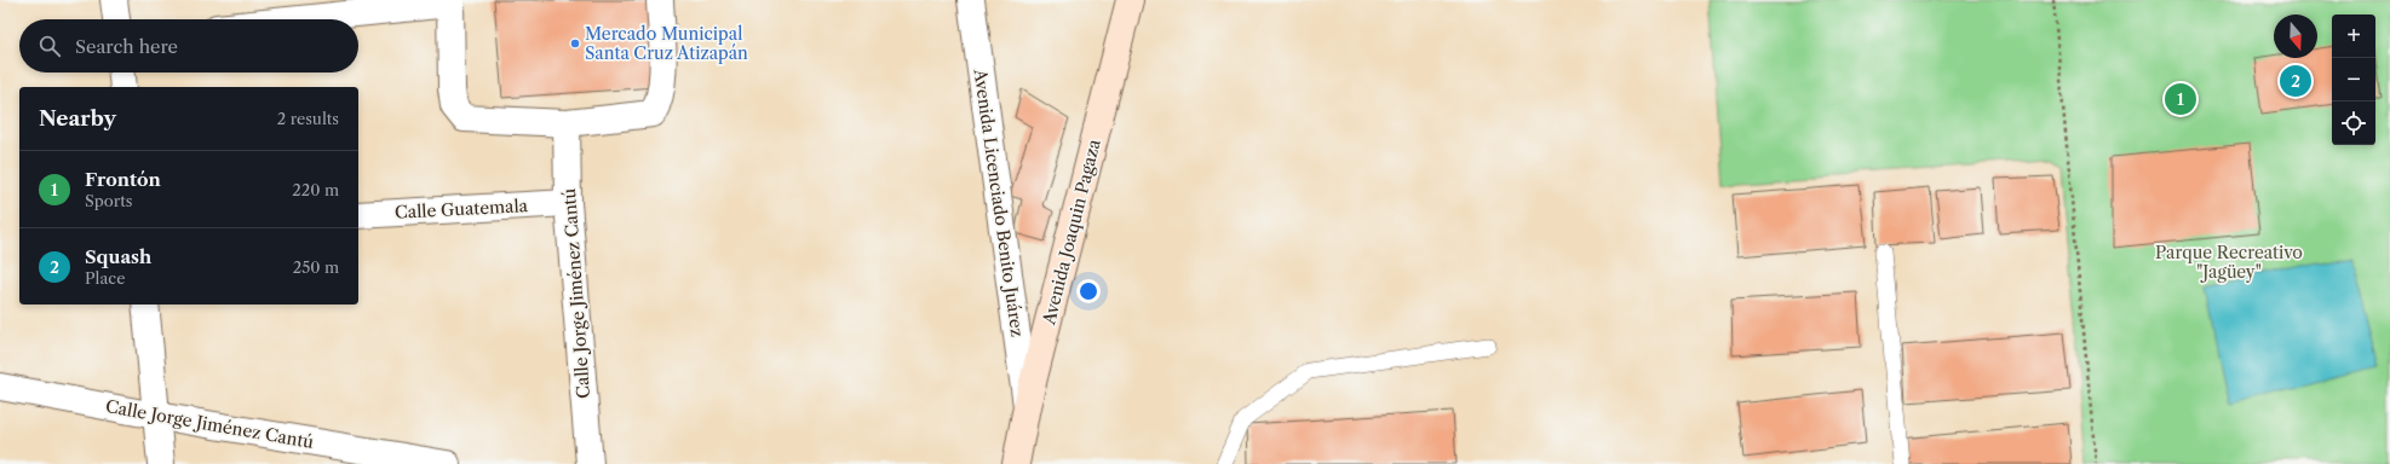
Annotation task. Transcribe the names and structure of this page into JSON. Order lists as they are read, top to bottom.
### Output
{
  "streets": {
    "main road": ["Avenida Joaquin Pagaza"],
    "street": ["Avenida Licenciado Benito Juárez", "Calle Guatemala", "Calle Jorge Jiménez Cantú"]
  },
  "crossings": [
    ["Avenida Licenciado Benito Juárez", "Avenida Joaquin Pagaza"],
    ["Calle Guatemala", "Calle Jorge Jiménez Cantú"]
  ],
  "parks": ["Parque Recreativo \"Jagüey\""],
  "places": ["Mercado Municipal Santa Cruz Atizapán"],
  "north": "bottom",
  "page": {
    "map_buttons": ["+", "−"],
    "search": "Search here",
    "pins": ["2", "1"],
    "heading": ["Nearby", "2 results"],
    "list": [
      {
        "mark": "1",
        "name": "Frontón",
        "note": "Sports",
        "value": "220 m"
      },
      {
        "mark": "2",
        "name": "Squash",
        "note": "Place",
        "value": "250 m"
      }
    ]
  }
}
